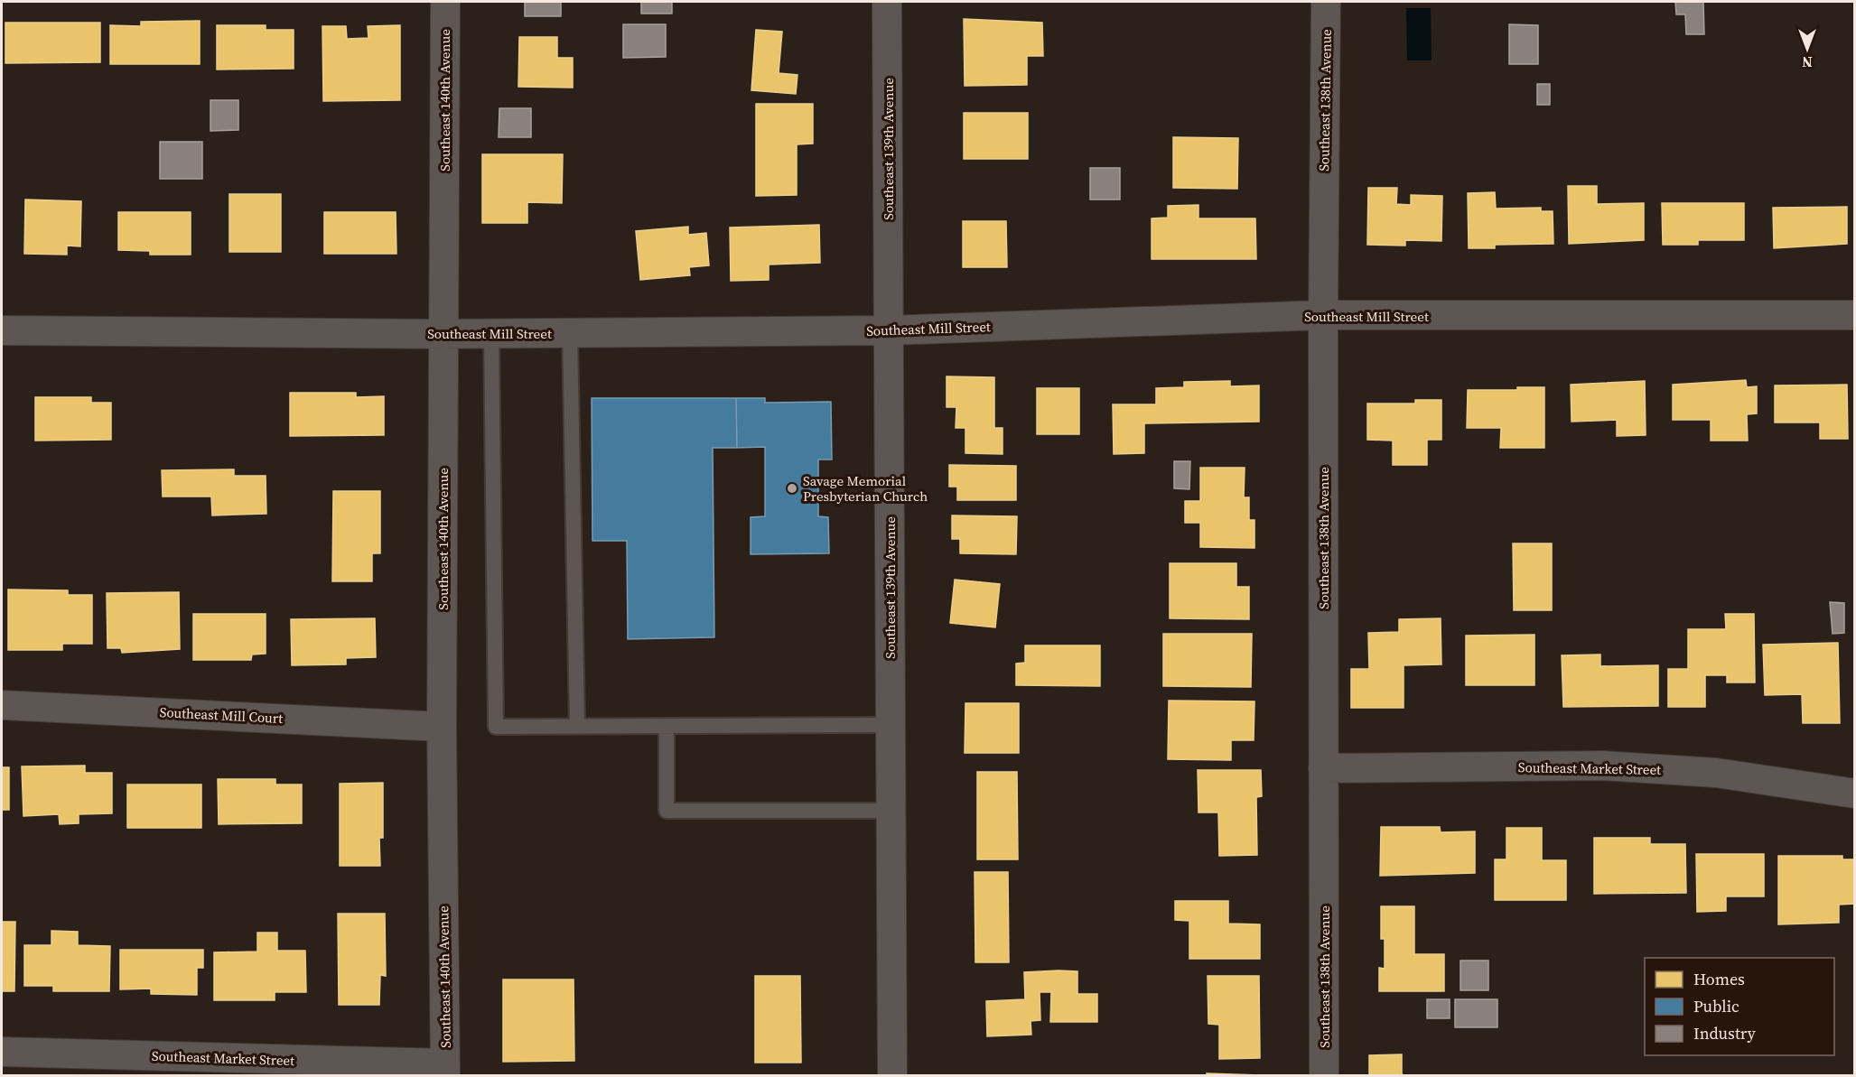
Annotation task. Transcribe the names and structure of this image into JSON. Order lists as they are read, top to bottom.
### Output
{
  "streets": {
    "street": [
      "Southeast 140th Avenue",
      "Southeast 138th Avenue",
      "Southeast 139th Avenue",
      "Southeast Mill Street",
      "Southeast Mill Court",
      "Southeast Market Street"
    ]
  },
  "crossings": [
    ["Southeast 140th Avenue", "Southeast Mill Street"],
    ["Southeast 140th Avenue", "Southeast Mill Court"],
    ["Southeast 140th Avenue", "Southeast Market Street"],
    ["Southeast 138th Avenue", "Southeast Mill Street"],
    ["Southeast 138th Avenue", "Southeast Market Street"],
    ["Southeast 139th Avenue", "Southeast Mill Street"]
  ],
  "places": ["Savage Memorial Presbyterian Church"],
  "legend": ["Homes", "Public", "Industry"],
  "north": "bottom"
}
